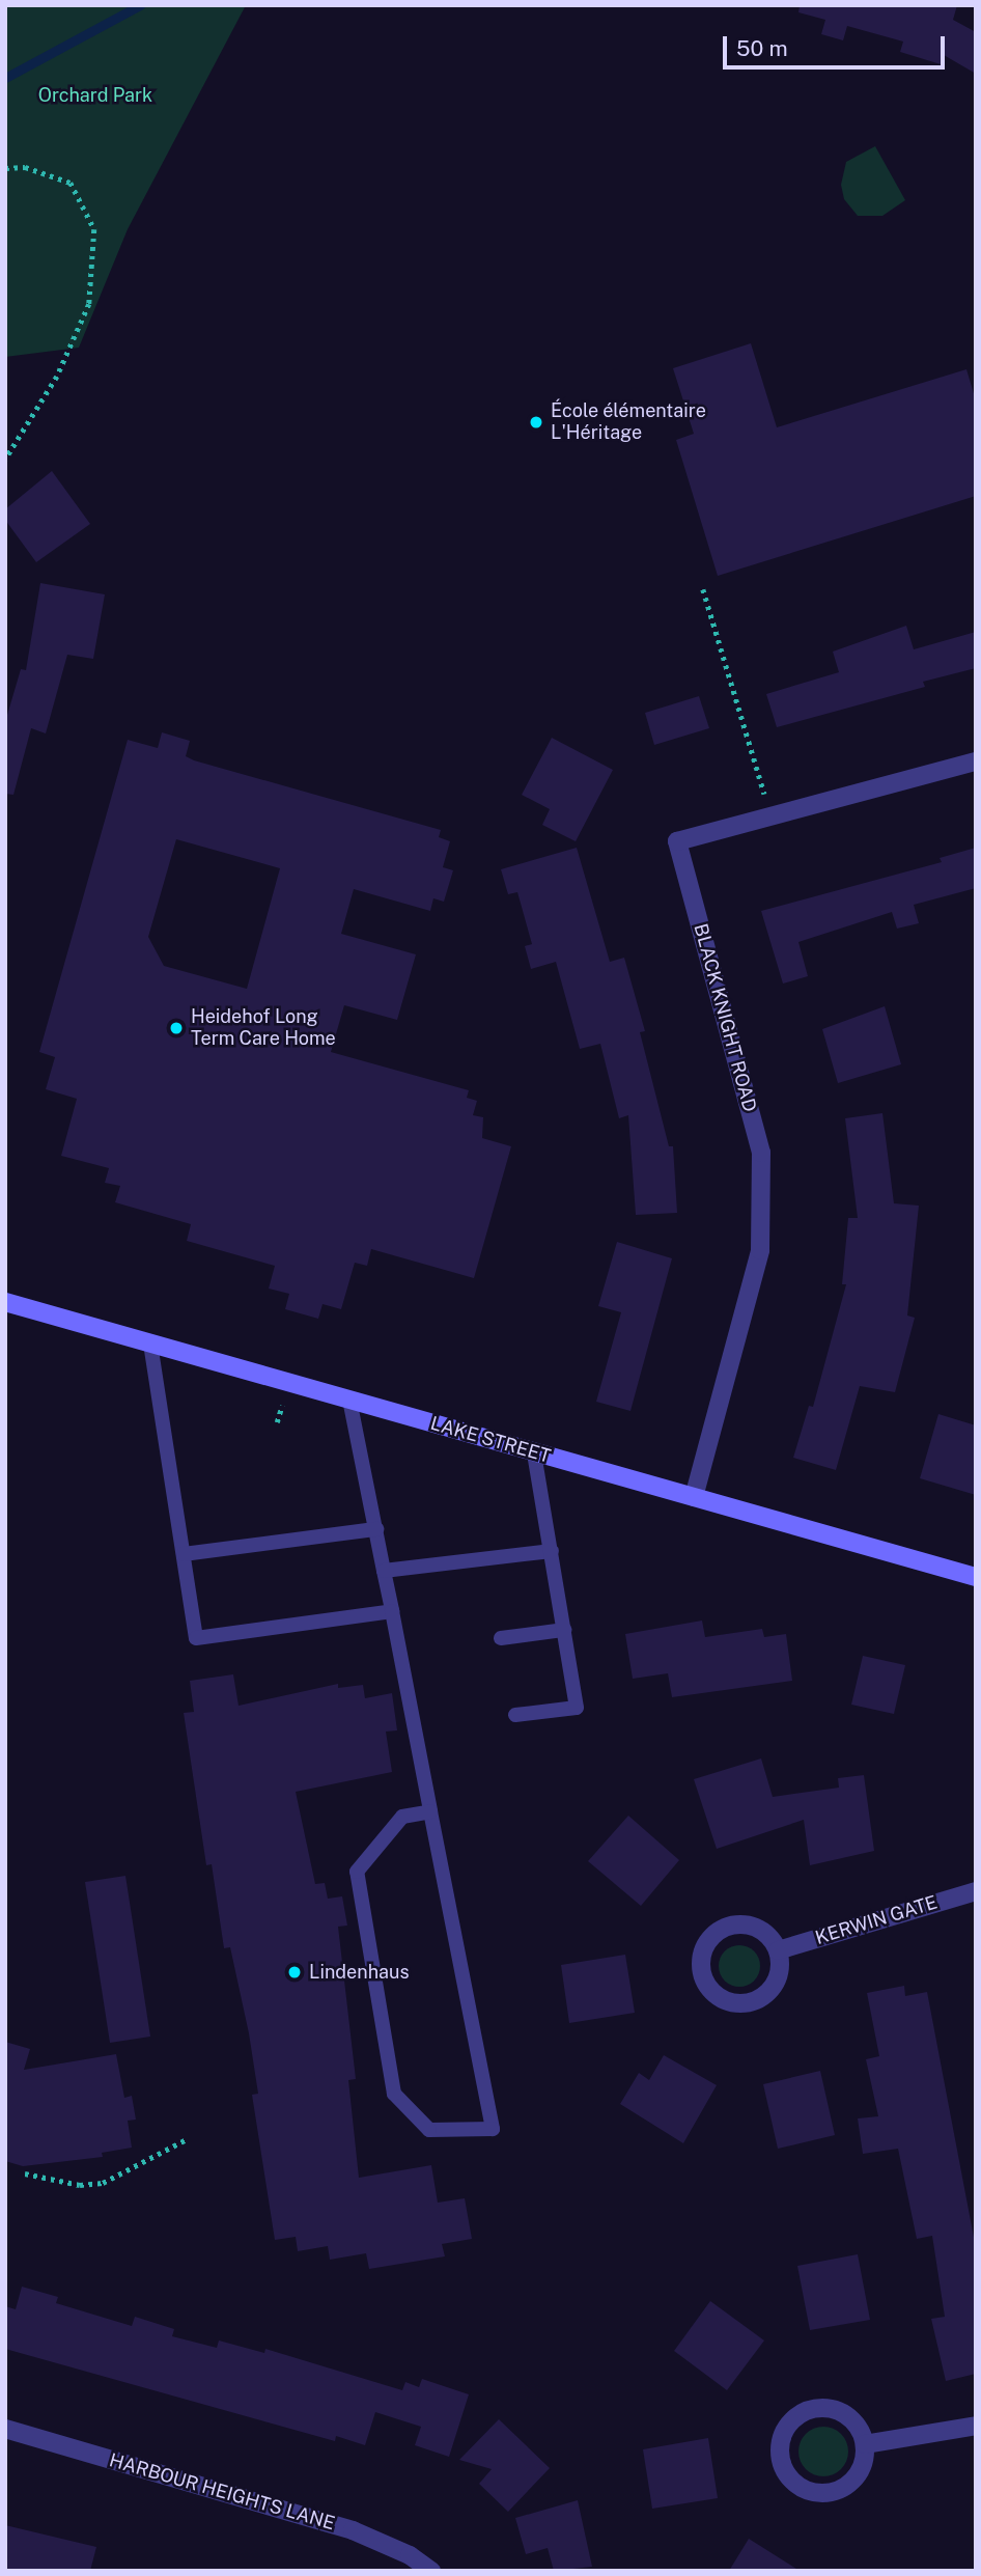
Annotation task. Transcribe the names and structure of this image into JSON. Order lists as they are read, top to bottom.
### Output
{
  "streets": {
    "main road": ["LAKE STREET"],
    "street": ["BLACK KNIGHT ROAD", "KERWIN GATE", "HARBOUR HEIGHTS LANE"]
  },
  "crossings": [
    ["BLACK KNIGHT ROAD", "LAKE STREET"]
  ],
  "parks": ["Orchard Park"],
  "places": ["École élémentaire L'Héritage", "Heidehof Long Term Care Home", "Lindenhaus"],
  "scale_bar": "50 m"
}
